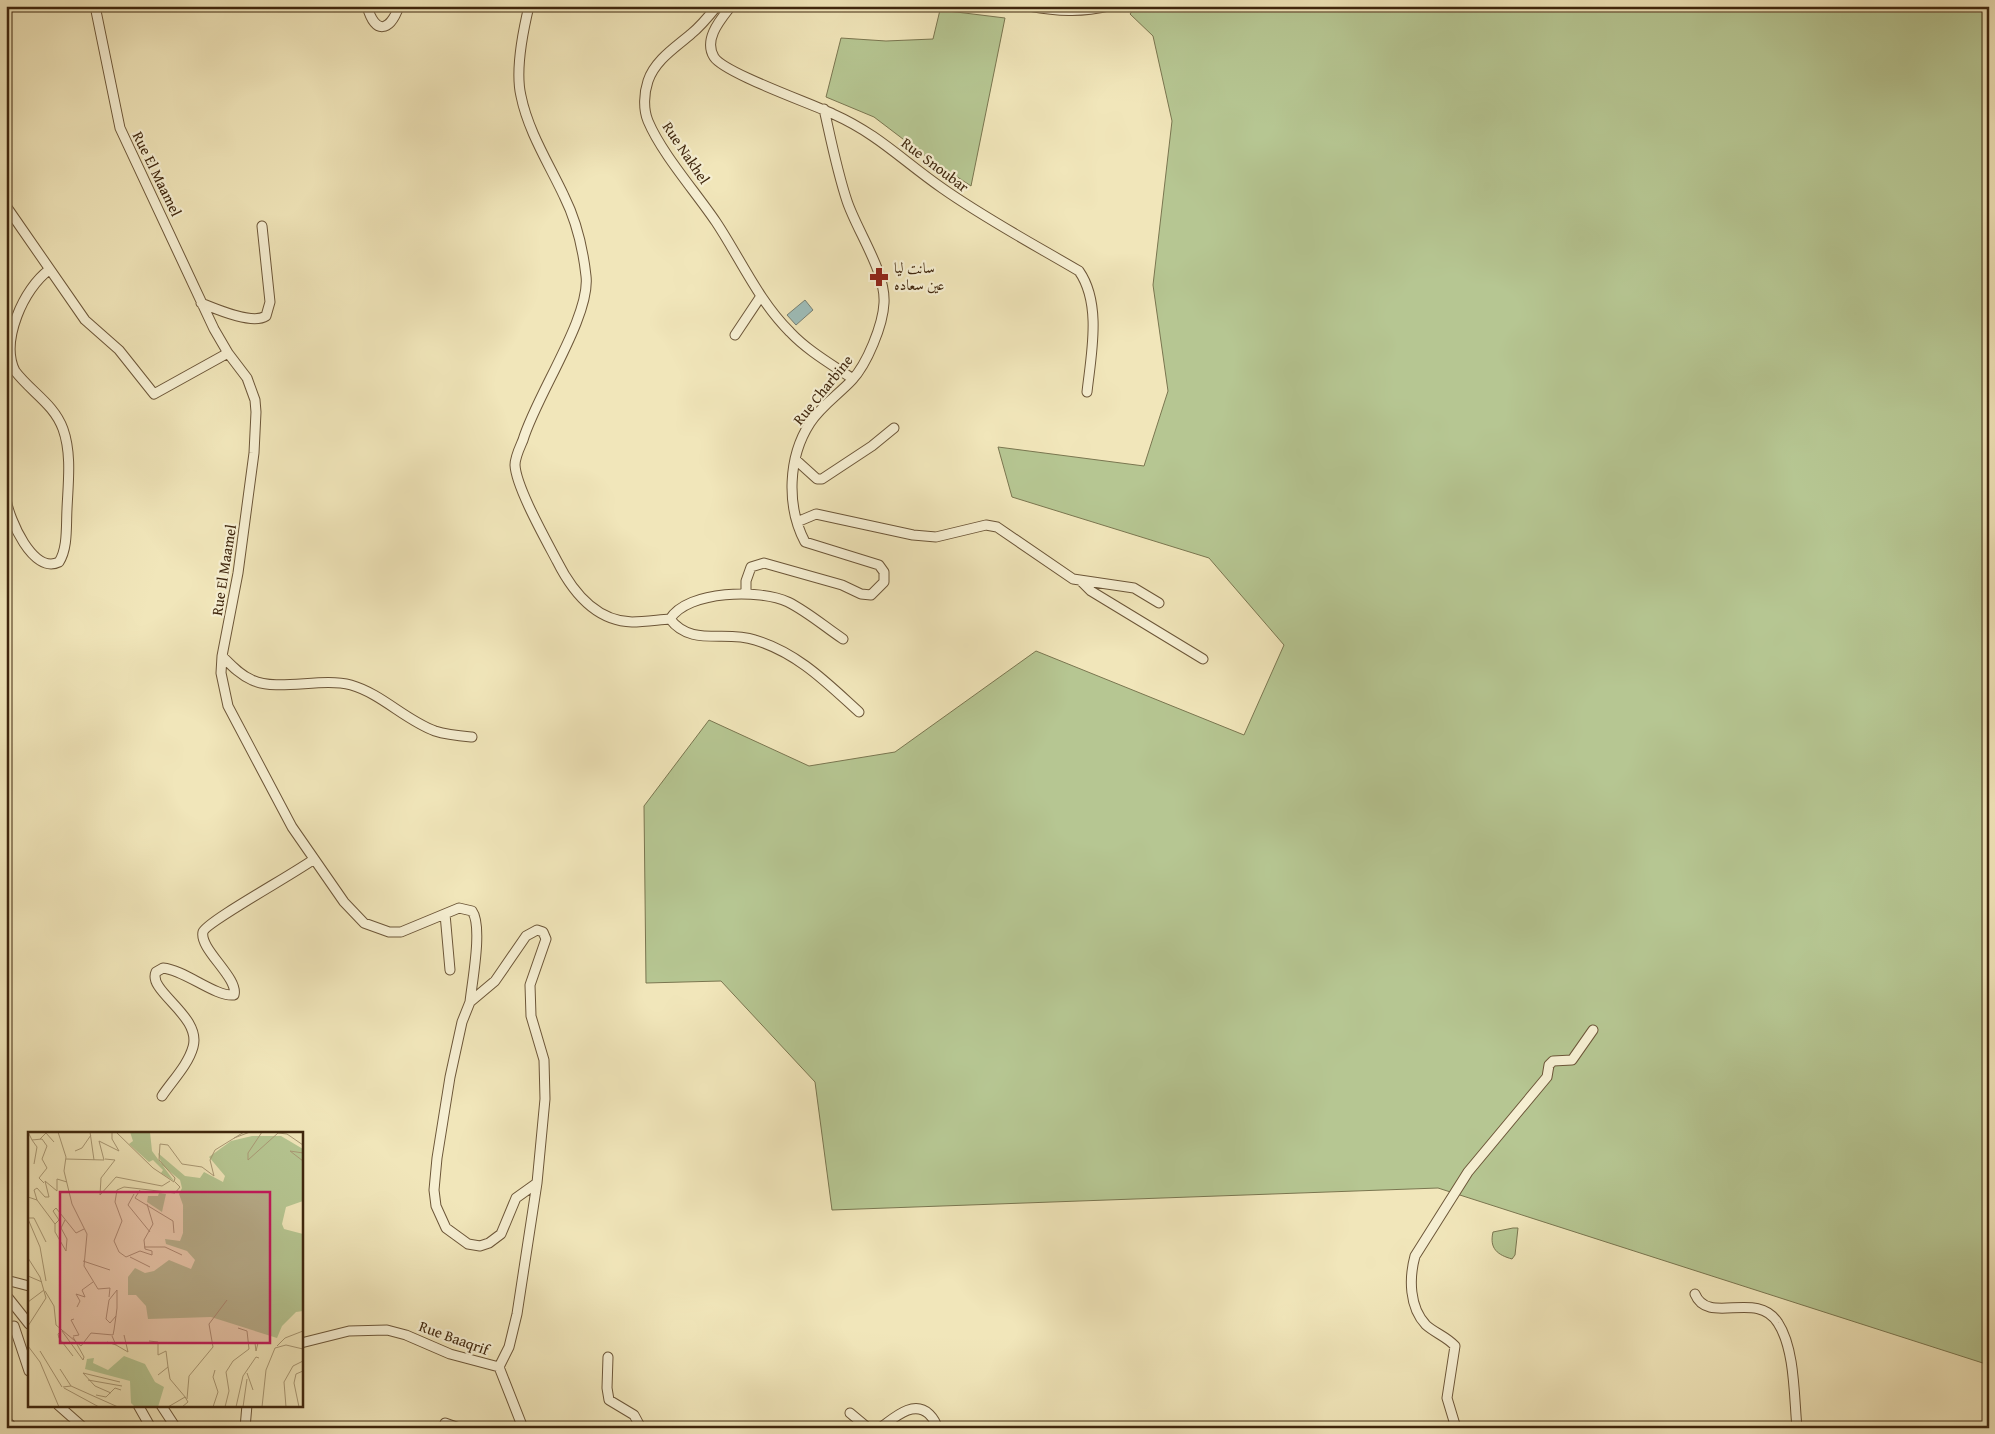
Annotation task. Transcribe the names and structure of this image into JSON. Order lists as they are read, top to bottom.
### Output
{
  "streets": {
    "street": [
      "Rue Nakhel",
      "Rue Snoubar",
      "Rue El Maamel",
      "Rue Charbine",
      "Rue Baaqrif"
    ]
  },
  "crossings": [
    ["Rue Nakhel", "Rue Charbine"],
    ["Rue Snoubar", "Rue Charbine"],
    ["Rue El Maamel", "Rue Baaqrif"]
  ],
  "places": {
    "pharmacy": ["سانت ليا عين سعاده"]
  }
}
